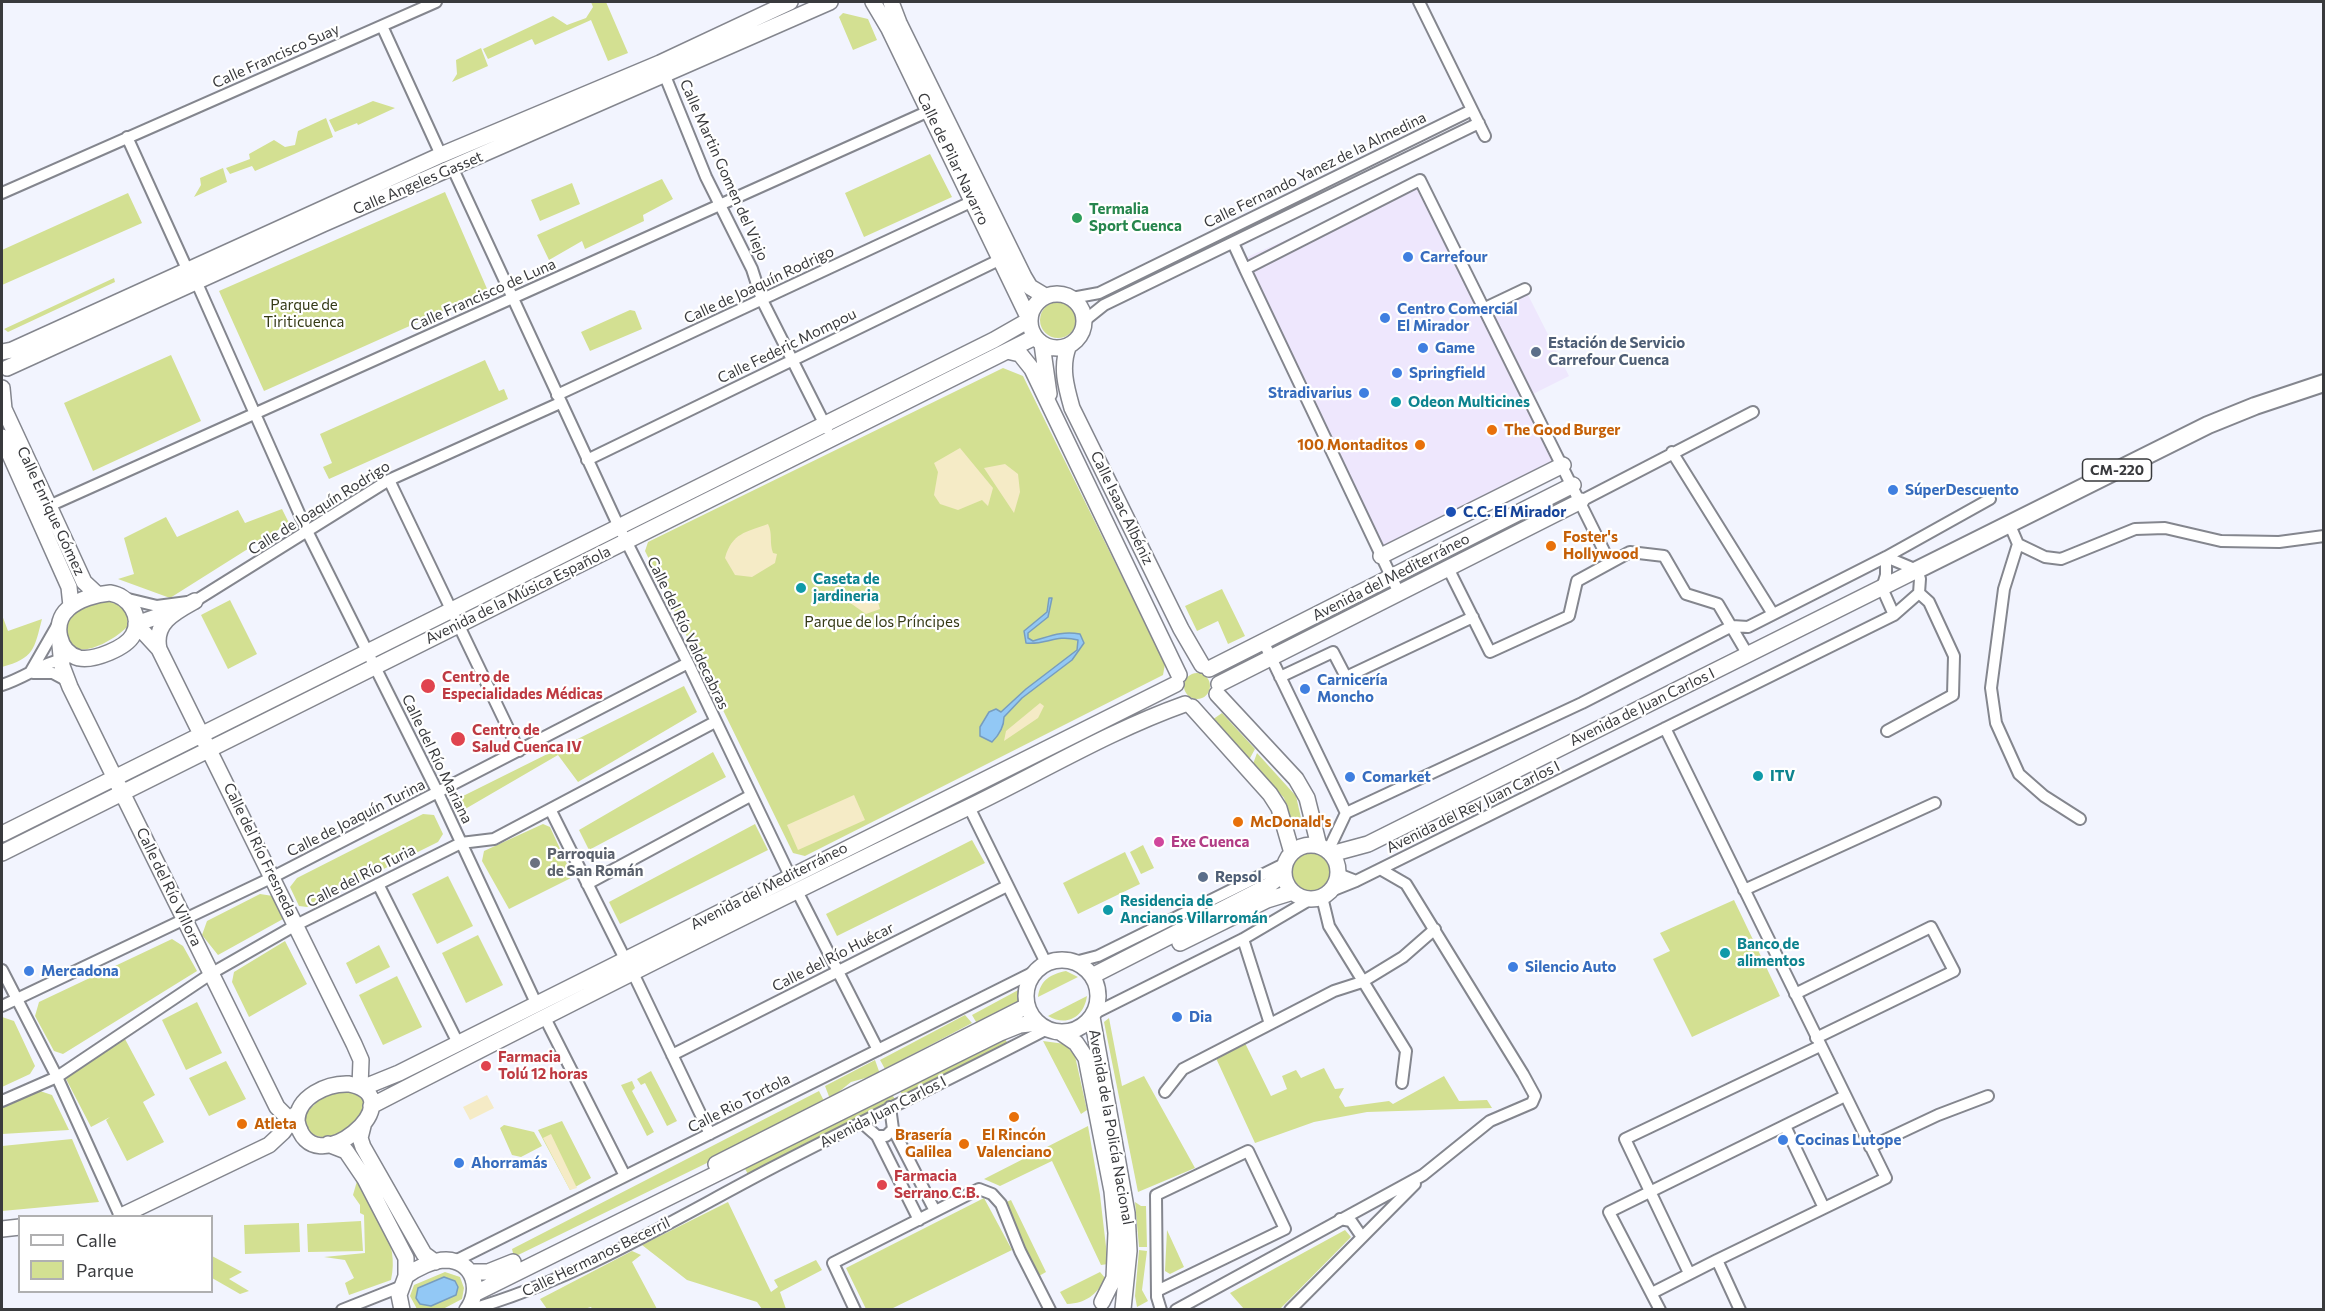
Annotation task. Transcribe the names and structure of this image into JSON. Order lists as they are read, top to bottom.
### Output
{
  "streets": {
    "main road": ["CM-220"],
    "street": [
      "Calle Francisco Suay",
      "Calle de Pilar Navarro",
      "Calle Martin Gomen del Viejo",
      "Calle Fernando Yanez de la Almedina",
      "Calle Angeles Gasset",
      "Calle de Joaquín Rodrigo",
      "Calle Francisco de Luna",
      "Calle Federic Mompou",
      "Calle Isaac Albéniz",
      "Calle Enrique Gómez",
      "Avenida del Mediterráneo",
      "Avenida de la Música Española",
      "Calle del Río Valdecabras",
      "Avenida de Juan Carlos I",
      "Calle del Río Mariana",
      "Avenida del Rey Juan Carlos I",
      "Calle de Joaquín Turina",
      "Calle del Río Fresneda",
      "Calle del Río Turia",
      "Calle del Río Villora",
      "Calle del Río Huécar",
      "Calle Rio Tortola",
      "Avenida Juan Carlos I",
      "Avenida de la Policía Nacional",
      "Calle Hermanos Becerril"
    ]
  },
  "crossings": [
    ["Calle Francisco Suay", "Calle del Río Mariana"],
    ["Calle de Pilar Navarro", "Calle Fernando Yanez de la Almedina"],
    ["Calle de Pilar Navarro", "Calle de Joaquín Rodrigo"],
    ["Calle de Pilar Navarro", "Calle Francisco de Luna"],
    ["Calle de Pilar Navarro", "Calle Federic Mompou"],
    ["Calle de Pilar Navarro", "Calle Isaac Albéniz"],
    ["Calle de Pilar Navarro", "Avenida de la Música Española"],
    ["Calle Martin Gomen del Viejo", "Calle Angeles Gasset"],
    ["Calle Martin Gomen del Viejo", "Calle de Joaquín Rodrigo"],
    ["Calle Martin Gomen del Viejo", "Calle Francisco de Luna"],
    ["Calle Martin Gomen del Viejo", "Calle Federic Mompou"],
    ["Calle Martin Gomen del Viejo", "Avenida de la Música Española"],
    ["Calle Fernando Yanez de la Almedina", "Calle Isaac Albéniz"],
    ["Calle Fernando Yanez de la Almedina", "Avenida de la Música Española"],
    ["Calle Angeles Gasset", "Calle del Río Valdecabras"],
    ["Calle Angeles Gasset", "Calle del Río Mariana"],
    ["Calle de Joaquín Rodrigo", "Calle del Río Valdecabras"],
    ["Calle de Joaquín Rodrigo", "Calle del Río Mariana"],
    ["Calle Francisco de Luna", "Calle Enrique Gómez"],
    ["Calle Francisco de Luna", "Calle del Río Valdecabras"],
    ["Calle Francisco de Luna", "Calle del Río Mariana"],
    ["Calle Federic Mompou", "Calle del Río Valdecabras"],
    ["CM-220", "Avenida de Juan Carlos I"],
    ["Calle Isaac Albéniz", "Avenida del Mediterráneo"],
    ["Calle Isaac Albéniz", "Avenida de la Música Española"],
    ["Calle Enrique Gómez", "Calle del Río Fresneda"],
    ["Calle Enrique Gómez", "Calle del Río Villora"],
    ["Avenida del Mediterráneo", "Calle del Río Valdecabras"],
    ["Avenida del Mediterráneo", "Calle del Río Mariana"],
    ["Avenida del Mediterráneo", "Calle del Río Fresneda"],
    ["Avenida del Mediterráneo", "Calle del Río Villora"],
    ["Avenida de la Música Española", "Calle del Río Valdecabras"],
    ["Avenida de la Música Española", "Calle del Río Mariana"],
    ["Avenida de la Música Española", "Calle del Río Fresneda"],
    ["Avenida de la Música Española", "Calle del Río Villora"],
    ["Calle del Río Valdecabras", "Calle de Joaquín Turina"],
    ["Calle del Río Valdecabras", "Calle del Río Turia"],
    ["Calle del Río Mariana", "Calle de Joaquín Turina"],
    ["Calle del Río Mariana", "Calle del Río Turia"],
    ["Avenida del Rey Juan Carlos I", "Calle Rio Tortola"],
    ["Avenida del Rey Juan Carlos I", "Avenida Juan Carlos I"],
    ["Avenida del Rey Juan Carlos I", "Avenida de la Policía Nacional"],
    ["Calle de Joaquín Turina", "Calle del Río Fresneda"],
    ["Calle de Joaquín Turina", "Calle del Río Villora"],
    ["Calle del Río Fresneda", "Calle del Río Turia"],
    ["Calle del Río Fresneda", "Calle del Río Villora"],
    ["Calle del Río Turia", "Calle del Río Villora"],
    ["Calle Rio Tortola", "Avenida Juan Carlos I"],
    ["Calle Rio Tortola", "Avenida de la Policía Nacional"],
    ["Avenida Juan Carlos I", "Avenida de la Policía Nacional"],
    ["Avenida Juan Carlos I", "Calle Hermanos Becerril"]
  ],
  "parks": ["Parque de Tiriticuenca", "Parque de los Príncipes"],
  "places": [
    "Termalia Sport Cuenca",
    "Carrefour",
    "Centro Comercial El Mirador",
    "Game",
    "Estación de Servicio Carrefour Cuenca",
    "Springfield",
    "Stradivarius",
    "Odeon Multicines",
    "The Good Burger",
    "100 Montaditos",
    "SúperDescuento",
    "C.C. El Mirador",
    "Foster's Hollywood",
    "Caseta de jardineria",
    "Centro de Especialidades Médicas",
    "Carnicería Moncho",
    "Centro de Salud Cuenca IV",
    "ITV",
    "Comarket",
    "McDonald's",
    "Exe Cuenca",
    "Parroquia de San Román",
    "Repsol",
    "Residencia de Ancianos Villarromán",
    "Banco de alimentos",
    "Silencio Auto",
    "Mercadona",
    "Dia",
    "Farmacia Tolú 12 horas",
    "El Rincón Valenciano",
    "Atleta",
    "Cocinas Lutope",
    "Brasería Galilea",
    "Ahorramás",
    "Farmacia Serrano C.B."
  ],
  "legend": ["Calle", "Parque"]
}
